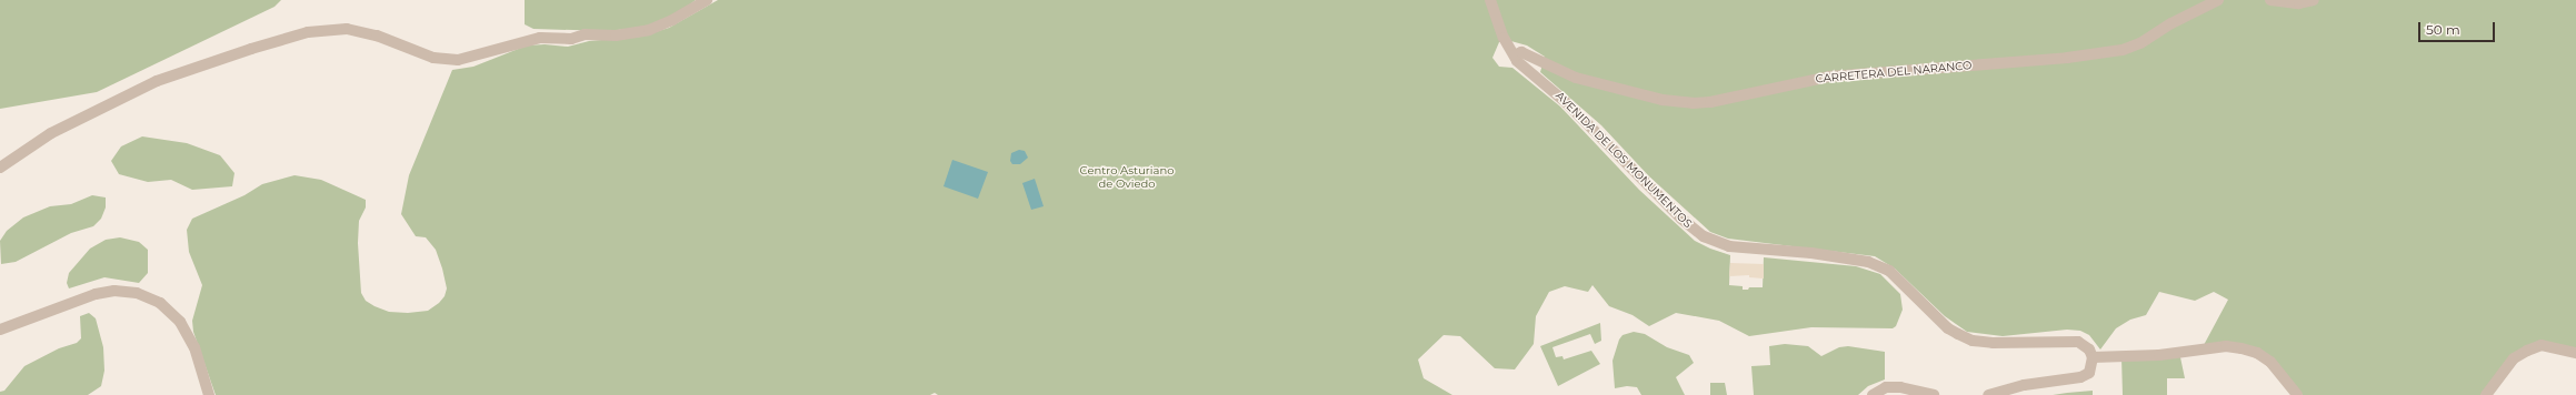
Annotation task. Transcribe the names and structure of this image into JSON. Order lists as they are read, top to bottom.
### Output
{
  "streets": {
    "street": ["CARRETERA DEL NARANCO", "AVENIDA DE LOS MONUMENTOS"]
  },
  "crossings": [
    ["CARRETERA DEL NARANCO", "AVENIDA DE LOS MONUMENTOS"]
  ],
  "parks": ["Centro Asturiano de Oviedo"],
  "scale_bar": "50 m"
}
